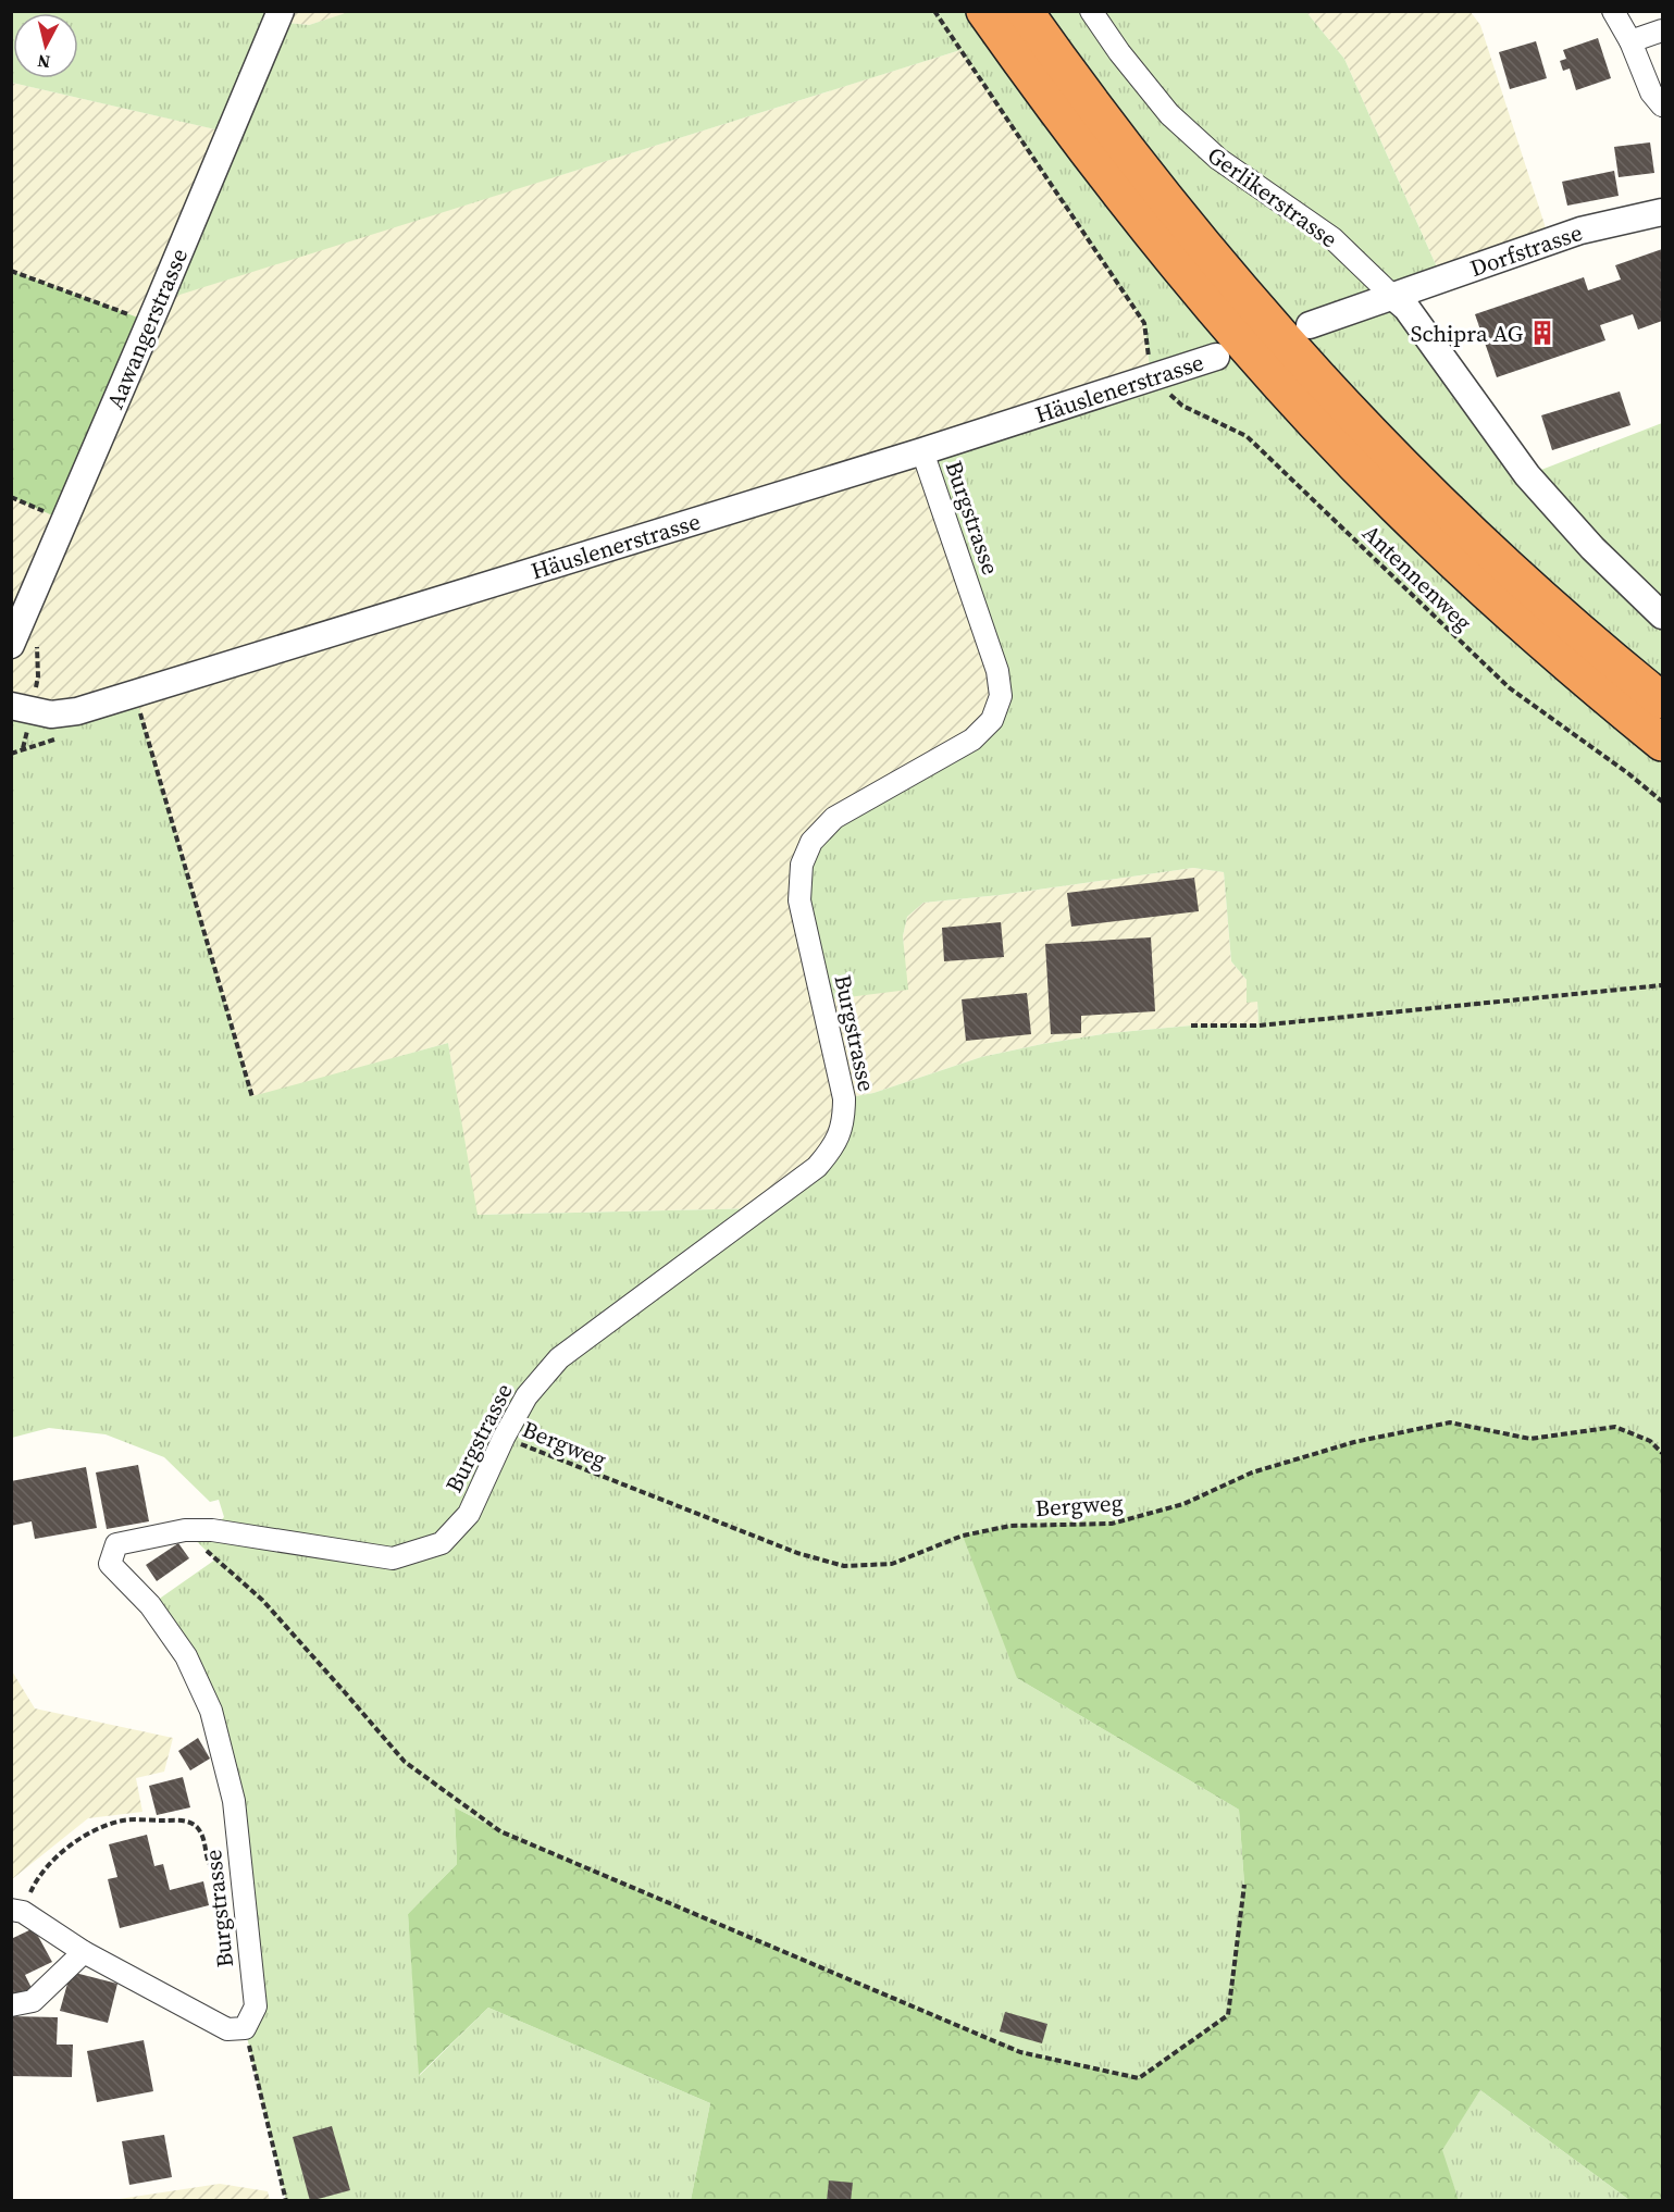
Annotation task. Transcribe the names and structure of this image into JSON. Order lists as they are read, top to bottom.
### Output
{
  "streets": {
    "street": [
      "Gerlikerstrasse",
      "Dorfstrasse",
      "Aawangerstrasse",
      "Häuslenerstrasse",
      "Burgstrasse"
    ],
    "path": ["Antennenweg", "Bergweg"]
  },
  "crossings": [
    ["Gerlikerstrasse", "Dorfstrasse"],
    ["Häuslenerstrasse", "Burgstrasse"],
    ["Häuslenerstrasse", "Antennenweg"],
    ["Burgstrasse", "Bergweg"]
  ],
  "places": {
    "building": ["Schipra AG"]
  },
  "north": "bottom"
}
